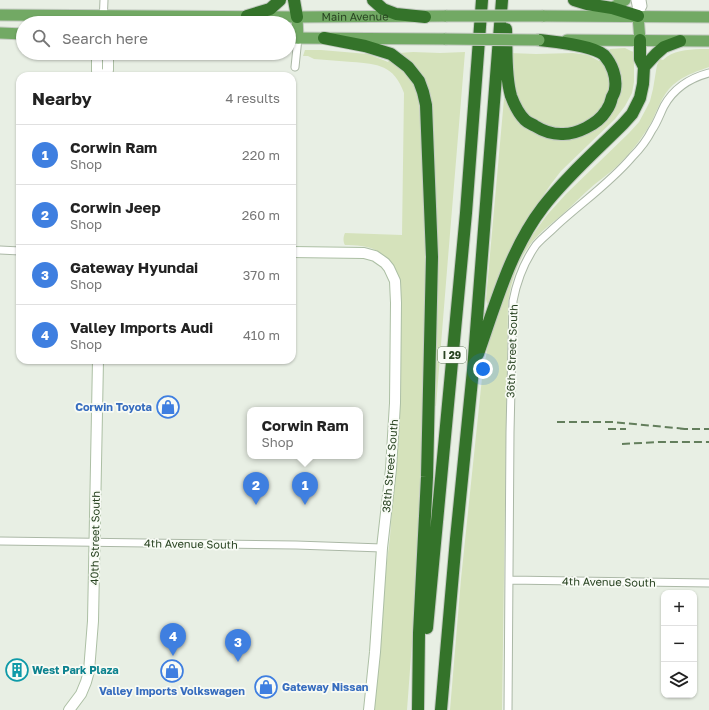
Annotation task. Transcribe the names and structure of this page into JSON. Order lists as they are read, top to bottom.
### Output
{
  "streets": {
    "highway": ["I 29"],
    "main road": ["Main Avenue"],
    "street": [
      "36th Street South",
      "38th Street South",
      "40th Street South",
      "4th Avenue South"
    ]
  },
  "crossings": [
    ["36th Street South", "4th Avenue South"],
    ["38th Street South", "4th Avenue South"],
    ["40th Street South", "4th Avenue South"]
  ],
  "places": {
    "shop": ["Corwin Toyota", "Valley Imports Volkswagen", "Gateway Nissan"],
    "building": ["West Park Plaza"]
  },
  "page": {
    "search": "Search here",
    "heading": ["Nearby", "4 results"],
    "list": [
      {
        "mark": "1",
        "name": "Corwin Ram",
        "note": "Shop",
        "value": "220 m"
      },
      {
        "mark": "2",
        "name": "Corwin Jeep",
        "note": "Shop",
        "value": "260 m"
      },
      {
        "mark": "3",
        "name": "Gateway Hyundai",
        "note": "Shop",
        "value": "370 m"
      },
      {
        "mark": "4",
        "name": "Valley Imports Audi",
        "note": "Shop",
        "value": "410 m"
      }
    ],
    "popup": ["Corwin Ram", "Shop"],
    "pins": [
      "1",
      "2",
      "4",
      "3"
    ],
    "map_buttons": ["+", "−"]
  }
}
